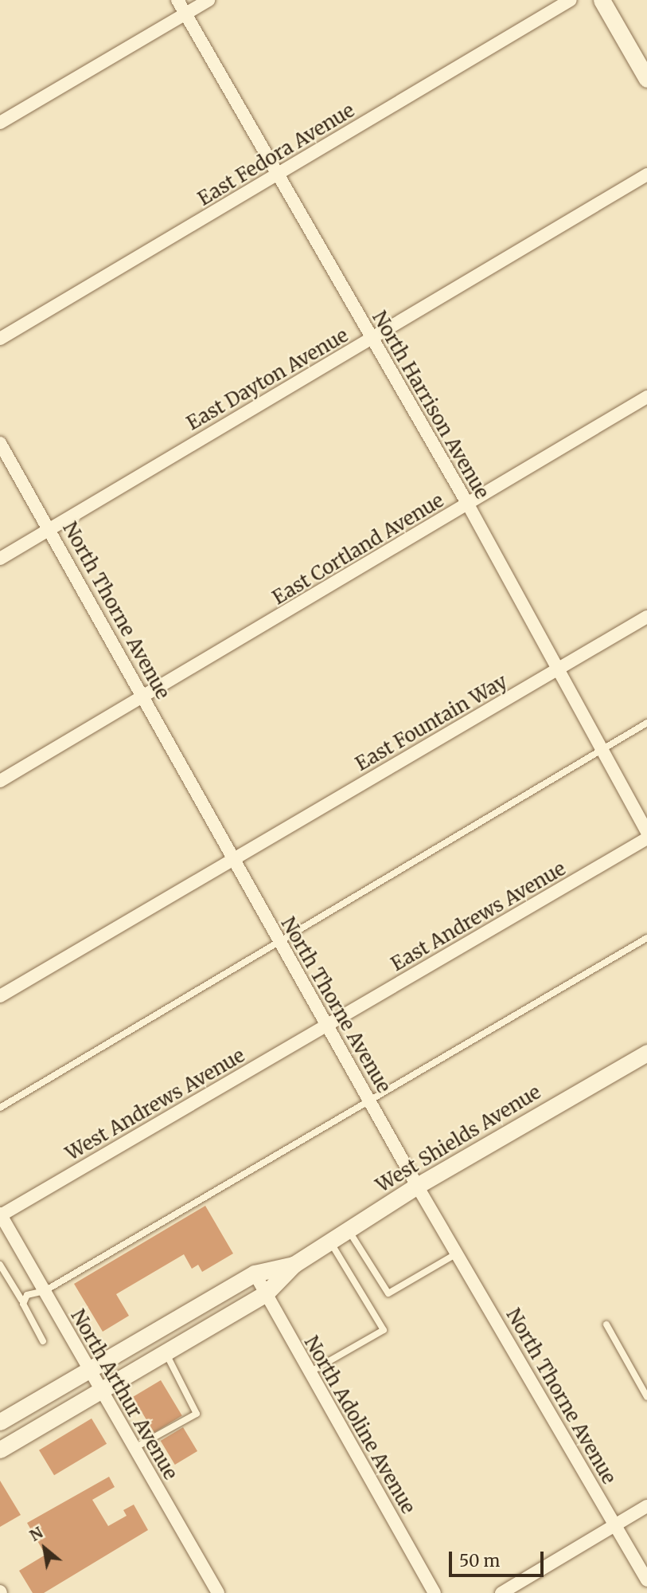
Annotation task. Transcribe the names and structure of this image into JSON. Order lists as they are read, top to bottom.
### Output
{
  "streets": {
    "main road": ["West Shields Avenue"],
    "street": [
      "East Fedora Avenue",
      "East Dayton Avenue",
      "North Harrison Avenue",
      "East Cortland Avenue",
      "North Thorne Avenue",
      "East Fountain Way",
      "East Andrews Avenue",
      "West Andrews Avenue",
      "North Arthur Avenue",
      "North Adoline Avenue"
    ]
  },
  "crossings": [
    ["East Fedora Avenue", "North Harrison Avenue"],
    ["East Dayton Avenue", "North Harrison Avenue"],
    ["East Dayton Avenue", "North Thorne Avenue"],
    ["North Harrison Avenue", "East Cortland Avenue"],
    ["North Harrison Avenue", "East Fountain Way"],
    ["East Cortland Avenue", "North Thorne Avenue"],
    ["North Thorne Avenue", "East Fountain Way"],
    ["North Thorne Avenue", "East Andrews Avenue"],
    ["North Thorne Avenue", "West Andrews Avenue"],
    ["North Thorne Avenue", "West Shields Avenue"],
    ["East Andrews Avenue", "West Andrews Avenue"],
    ["West Andrews Avenue", "North Arthur Avenue"],
    ["West Shields Avenue", "North Arthur Avenue"],
    ["West Shields Avenue", "North Adoline Avenue"]
  ],
  "scale_bar": "50 m",
  "north": "top left"
}
